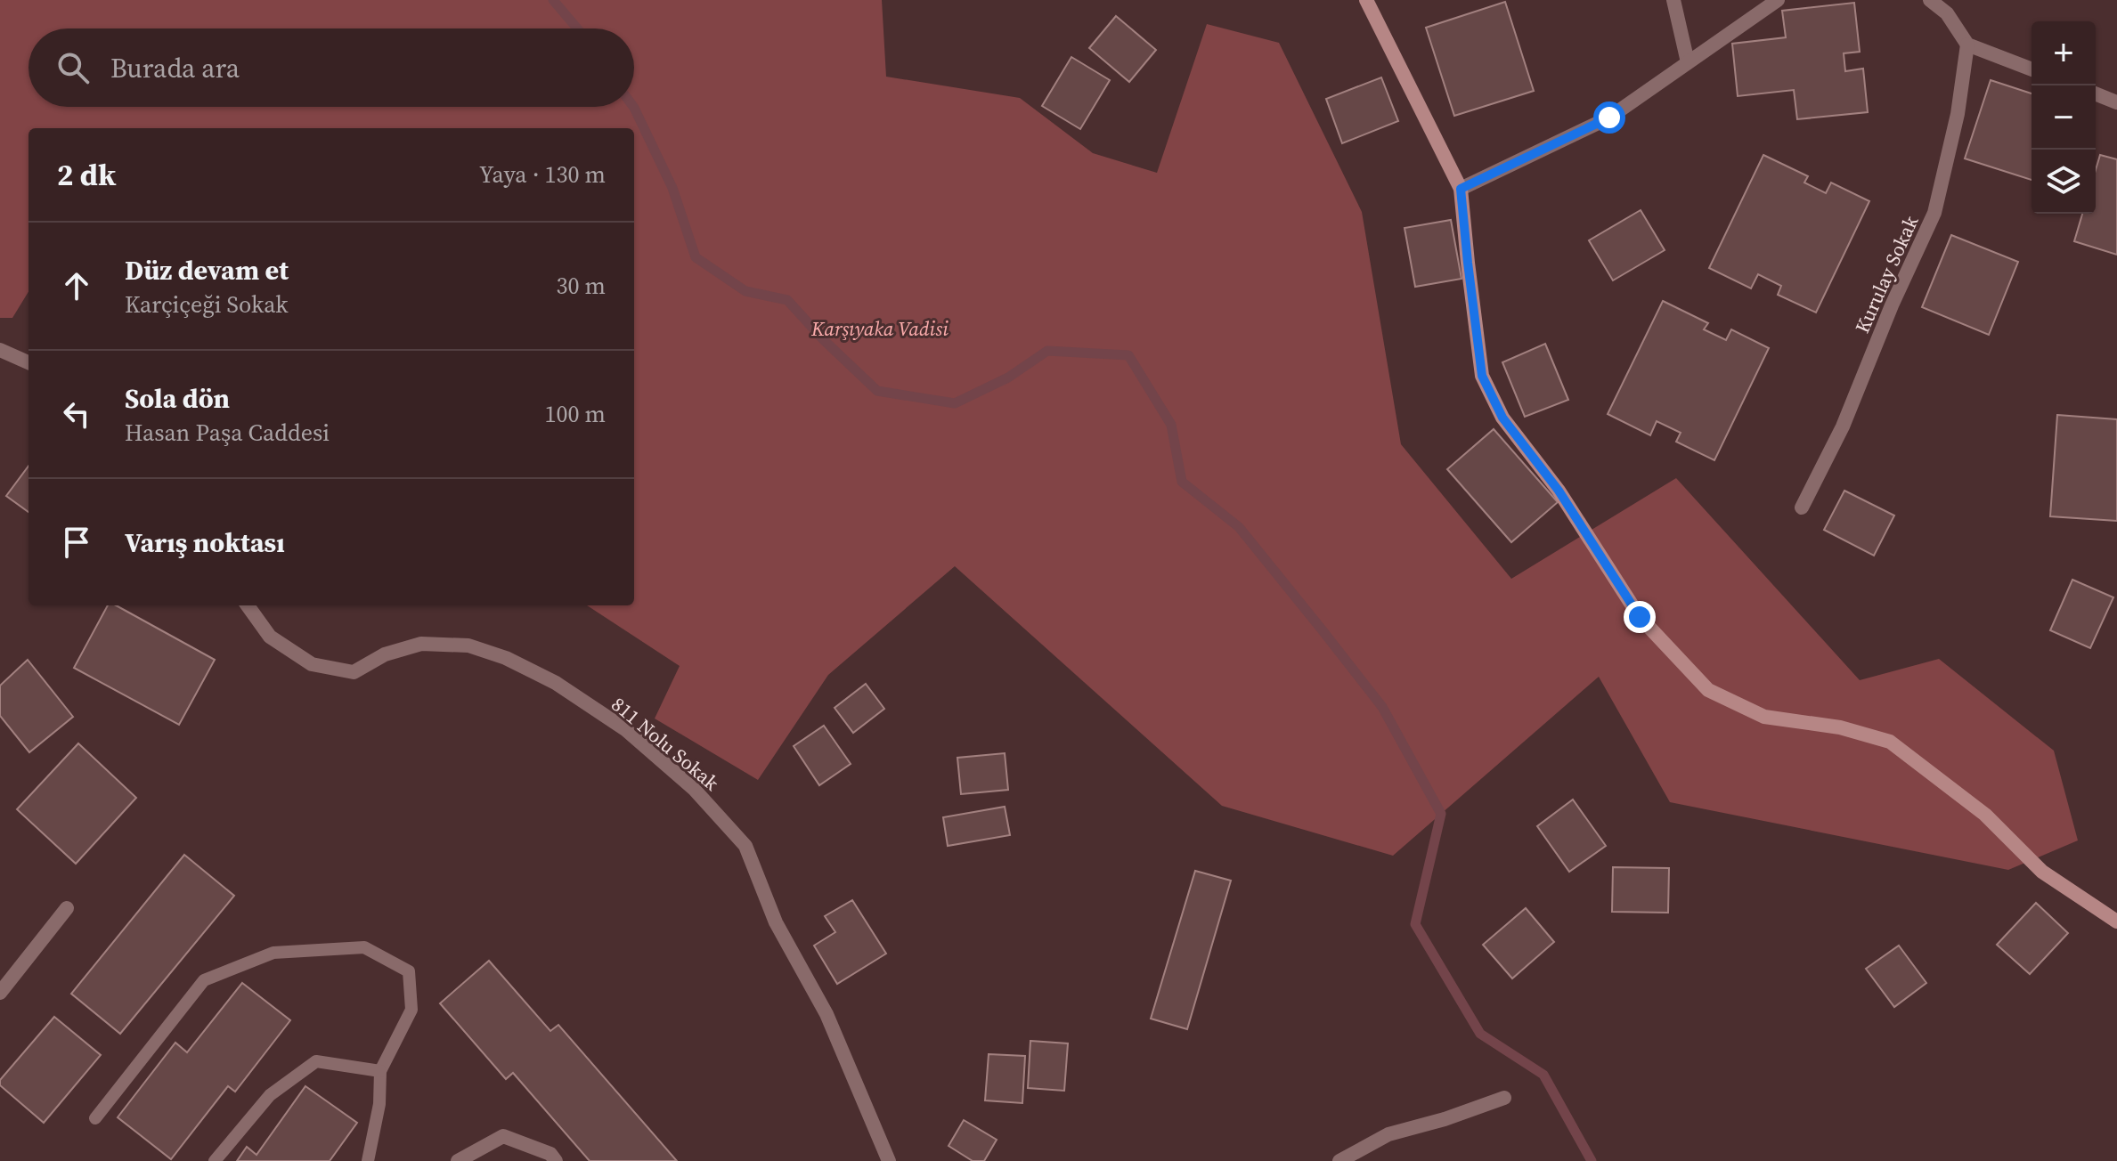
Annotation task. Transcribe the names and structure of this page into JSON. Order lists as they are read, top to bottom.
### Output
{
  "streets": {
    "street": ["Kurulay Sokak", "811 Nolu Sokak"]
  },
  "parks": ["Karşıyaka Vadisi"],
  "page": {
    "map_buttons": ["+", "−"],
    "search": "Burada ara",
    "heading": ["2 dk", "Yaya · 130 m"],
    "list": [
      ["Düz devam et", "Karçiçeği Sokak", "30 m"],
      ["Sola dön", "Hasan Paşa Caddesi", "100 m"],
      "Varış noktası"
    ]
  }
}
